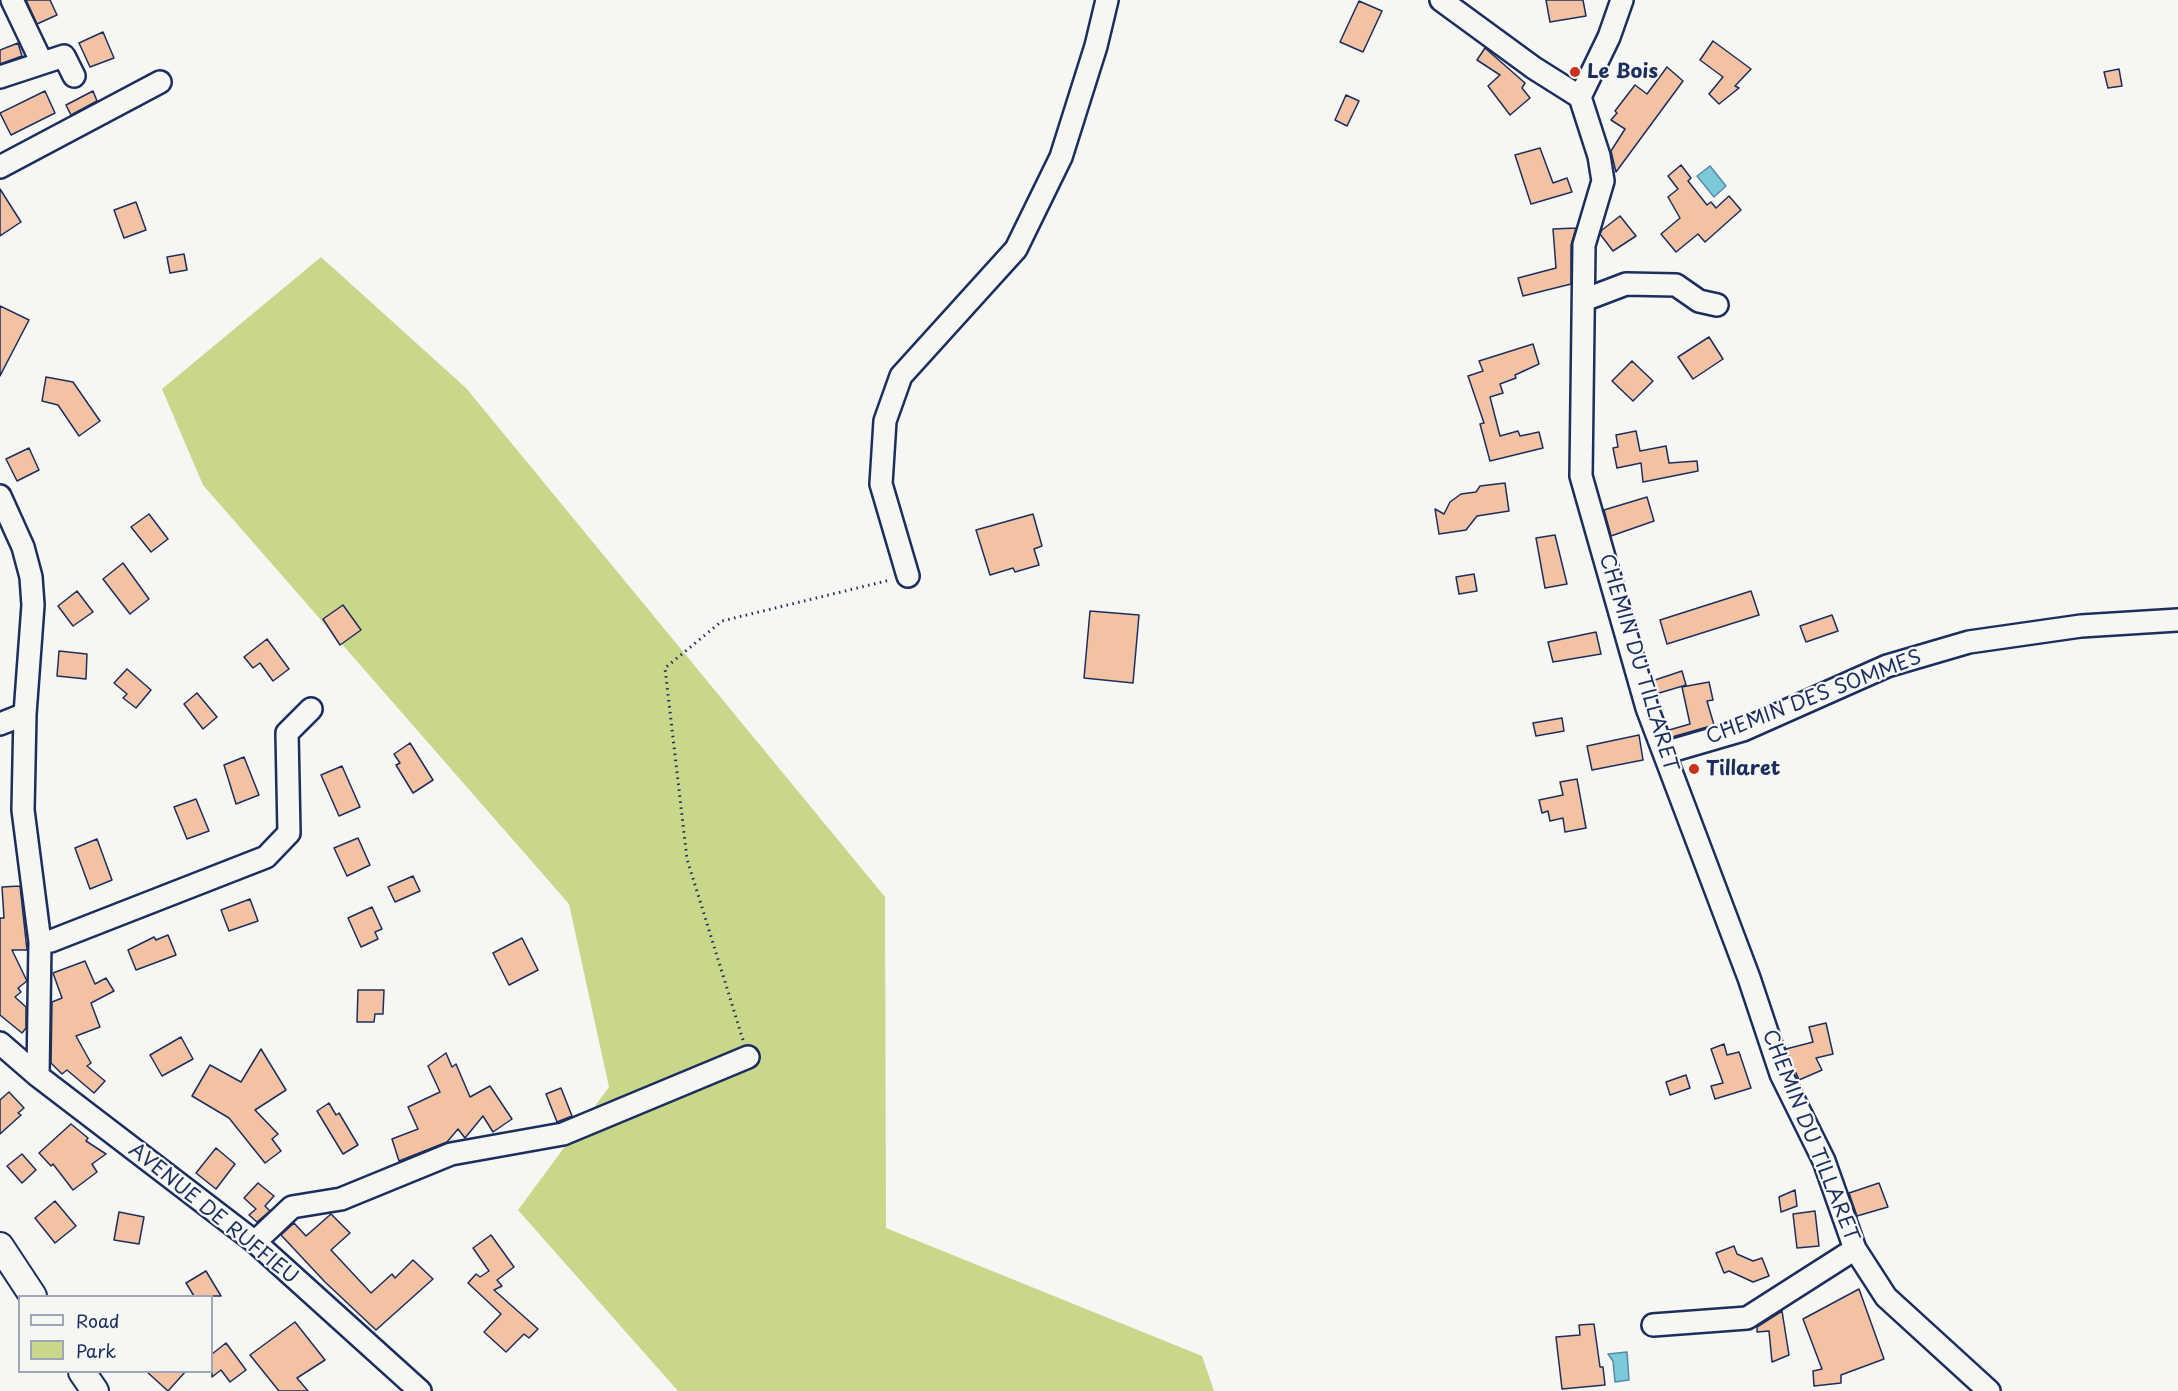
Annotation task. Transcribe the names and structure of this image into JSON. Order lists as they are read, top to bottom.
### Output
{
  "streets": {
    "street": ["CHEMIN DU TILLARET", "CHEMIN DES SOMMES", "AVENUE DE RUFFIEU"]
  },
  "crossings": [
    ["CHEMIN DU TILLARET", "CHEMIN DES SOMMES"]
  ],
  "places": ["Le Bois", "Tillaret"],
  "legend": ["Road", "Park"]
}
